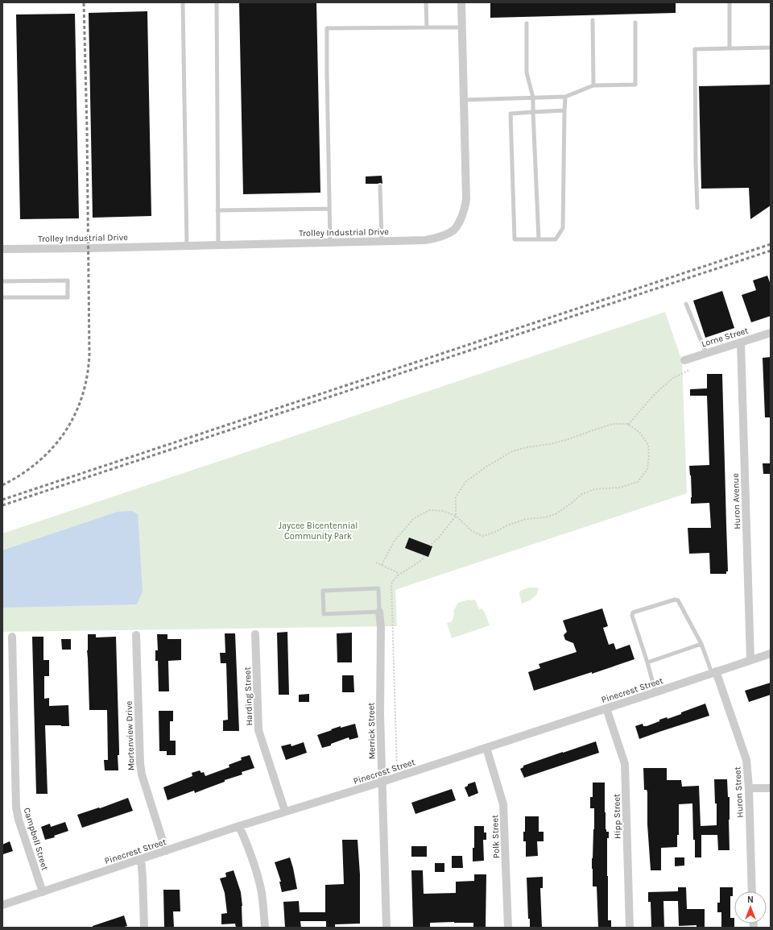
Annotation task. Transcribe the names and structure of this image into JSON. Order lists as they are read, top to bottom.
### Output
{
  "streets": {
    "street": [
      "Trolley Industrial Drive",
      "Lorne Street",
      "Huron Avenue",
      "Pinecrest Street",
      "Harding Street",
      "Merrick Street",
      "Mortenview Drive",
      "Huron Street",
      "Hipp Street",
      "Polk Street",
      "Campbell Street"
    ]
  },
  "crossings": [
    ["Lorne Street", "Huron Avenue"],
    ["Huron Avenue", "Pinecrest Street"],
    ["Pinecrest Street", "Harding Street"],
    ["Pinecrest Street", "Merrick Street"],
    ["Pinecrest Street", "Mortenview Drive"],
    ["Pinecrest Street", "Huron Street"],
    ["Pinecrest Street", "Hipp Street"],
    ["Pinecrest Street", "Polk Street"],
    ["Pinecrest Street", "Campbell Street"]
  ],
  "parks": ["Jaycee Bicentennial Community Park"],
  "north": "top"
}
